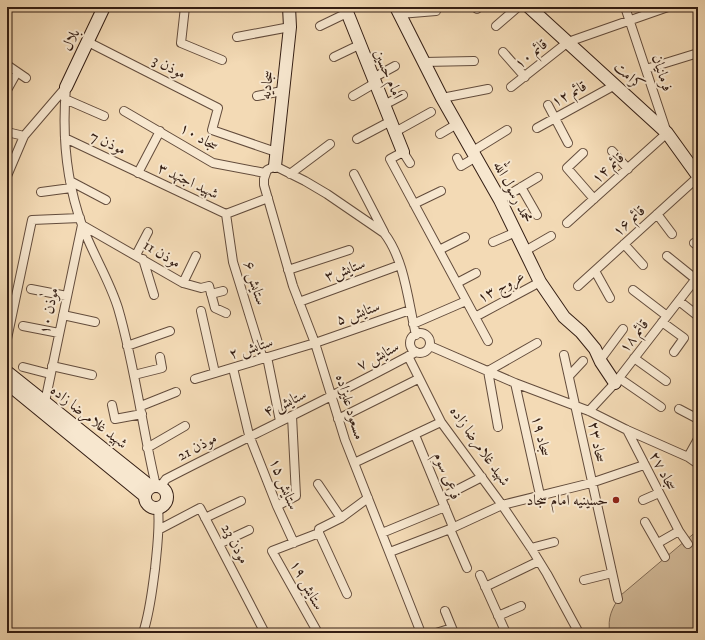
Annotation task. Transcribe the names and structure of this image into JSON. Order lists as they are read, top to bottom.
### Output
{
  "streets": {
    "street": [
      "بلال",
      "قائم ۱۰",
      "موذن 3",
      "فرمانیان",
      "امام حسین",
      "کرامت",
      "سجادیه",
      "قائم ۱۲",
      "سجاد ۱۰",
      "موذن 7",
      "قائم ۱۴",
      "شهید اجتهد ۳",
      "محمد رسول الله",
      "قائم ۱۶",
      "موذن 11",
      "ستایش۳",
      "ستایش ۶",
      "عروج ۱۳",
      "موٰذن ۱۰",
      "ستایش ۵",
      "قائم ۱۸",
      "ستایش ۲",
      "ستایش ۷",
      "ستایش ۴",
      "مسعود علیزاده",
      "شهید غلامرضا زاده",
      "سجاد ۱۹",
      "سحاد ۲۳",
      "موذن 21",
      "سجاد ۲۷",
      "فرعی سوم",
      "ستایش ۱۵",
      "موذن 23",
      "ستایش ۱۹"
    ]
  },
  "crossings": [
    ["بلال", "موذن 3"],
    ["قائم ۱۰", "کرامت"],
    ["موذن 3", "سجادیه"],
    ["فرمانیان", "کرامت"],
    ["فرمانیان", "قائم ۱۴"],
    ["کرامت", "قائم ۱۲"],
    ["کرامت", "قائم ۱۴"],
    ["کرامت", "قائم ۱۶"],
    ["سجادیه", "سجاد ۱۰"],
    ["سجادیه", "مسعود علیزاده"],
    ["سجاد ۱۰", "مسعود علیزاده"],
    ["موذن 7", "شهید اجتهد ۳"],
    ["شهید اجتهد ۳", "ستایش ۶"],
    ["محمد رسول الله", "عروج ۱۳"],
    ["محمد رسول الله", "قائم ۱۸"],
    ["موذن 11", "موٰذن ۱۰"],
    ["ستایش۳", "مسعود علیزاده"],
    ["ستایش ۶", "ستایش ۲"],
    ["موٰذن ۱۰", "شهید غلامرضا زاده"],
    ["ستایش ۵", "ستایش ۲"],
    ["ستایش ۵", "مسعود علیزاده"],
    ["ستایش ۲", "مسعود علیزاده"],
    ["ستایش ۲", "ستایش ۱۵"],
    ["ستایش ۷", "ستایش ۴"],
    ["ستایش ۷", "مسعود علیزاده"],
    ["ستایش ۷", "شهید غلامرضا زاده"],
    ["ستایش ۴", "مسعود علیزاده"],
    ["ستایش ۴", "موذن 21"],
    ["ستایش ۴", "ستایش ۱۵"],
    ["شهید غلامرضا زاده", "موذن 21"],
    ["موذن 21", "ستایش ۱۵"],
    ["ستایش ۱۵", "ستایش ۱۹"]
  ],
  "places": ["حسینیه امام سجاد"]
}
